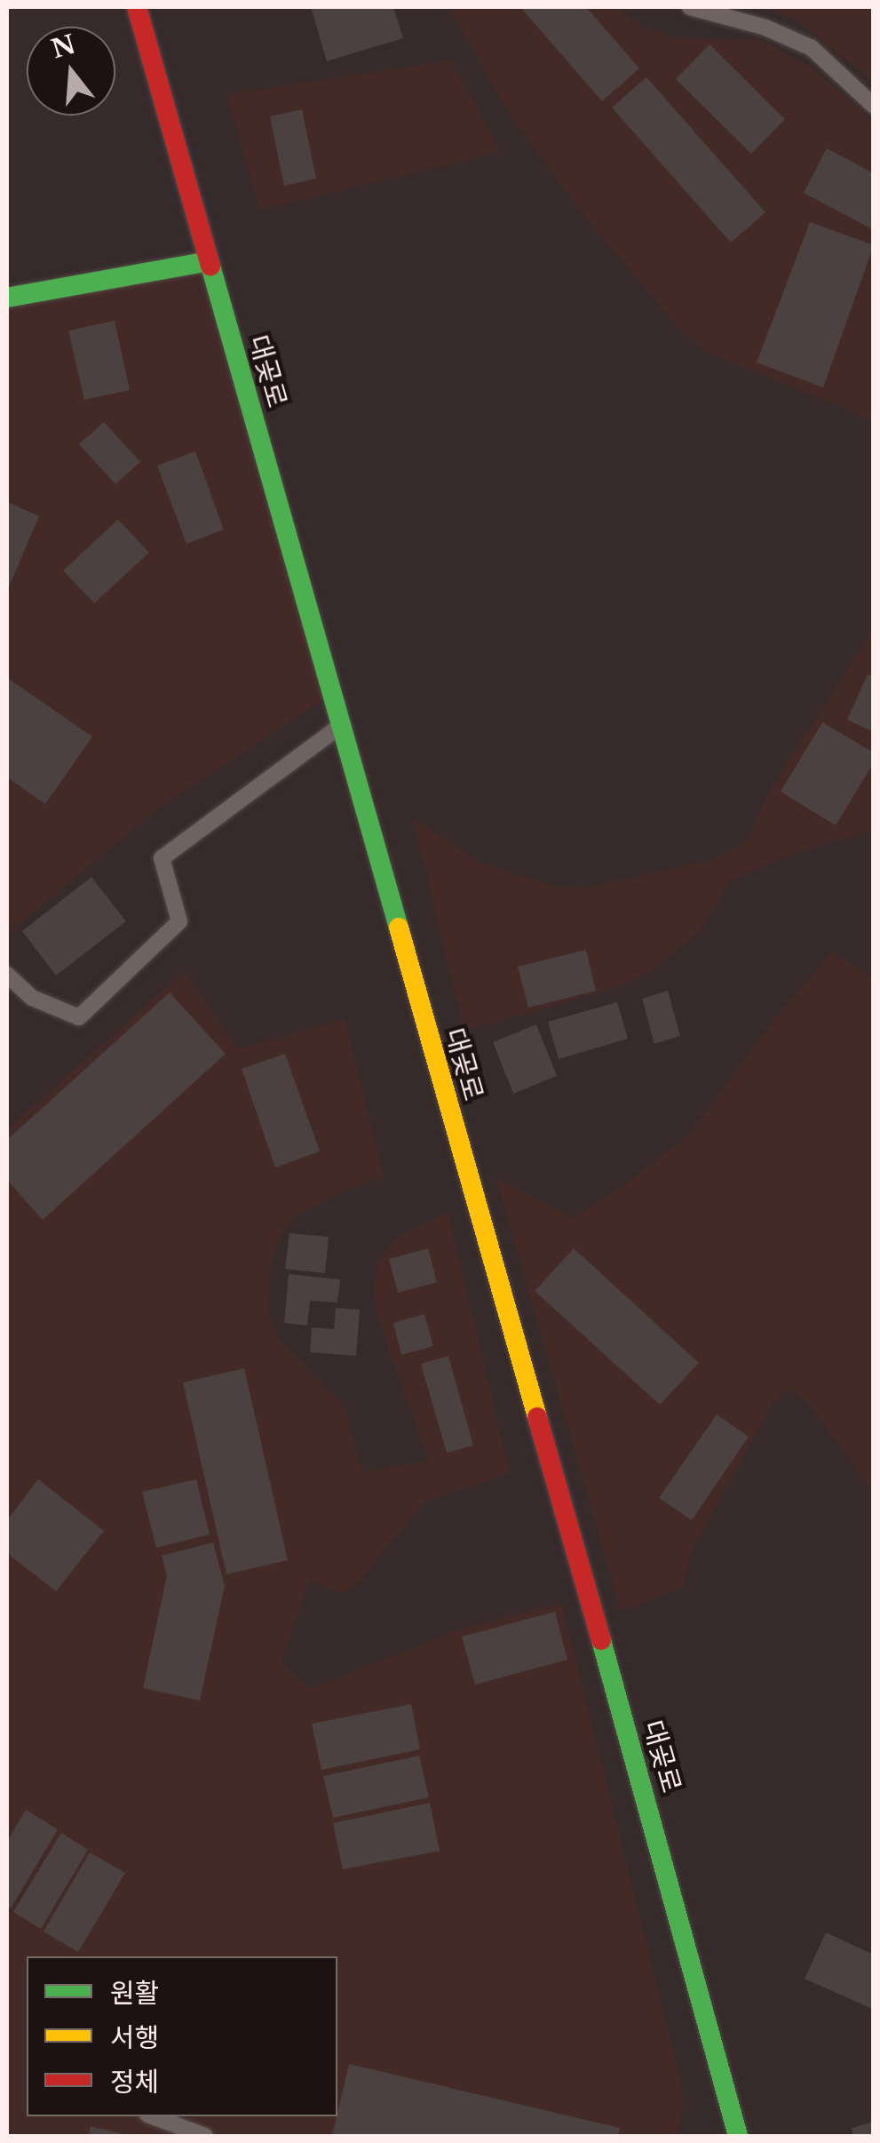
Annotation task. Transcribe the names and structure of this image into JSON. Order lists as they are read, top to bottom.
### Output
{
  "streets": {
    "street": ["대곶로"]
  },
  "legend": ["원활", "서행", "정체"],
  "north": "top"
}
